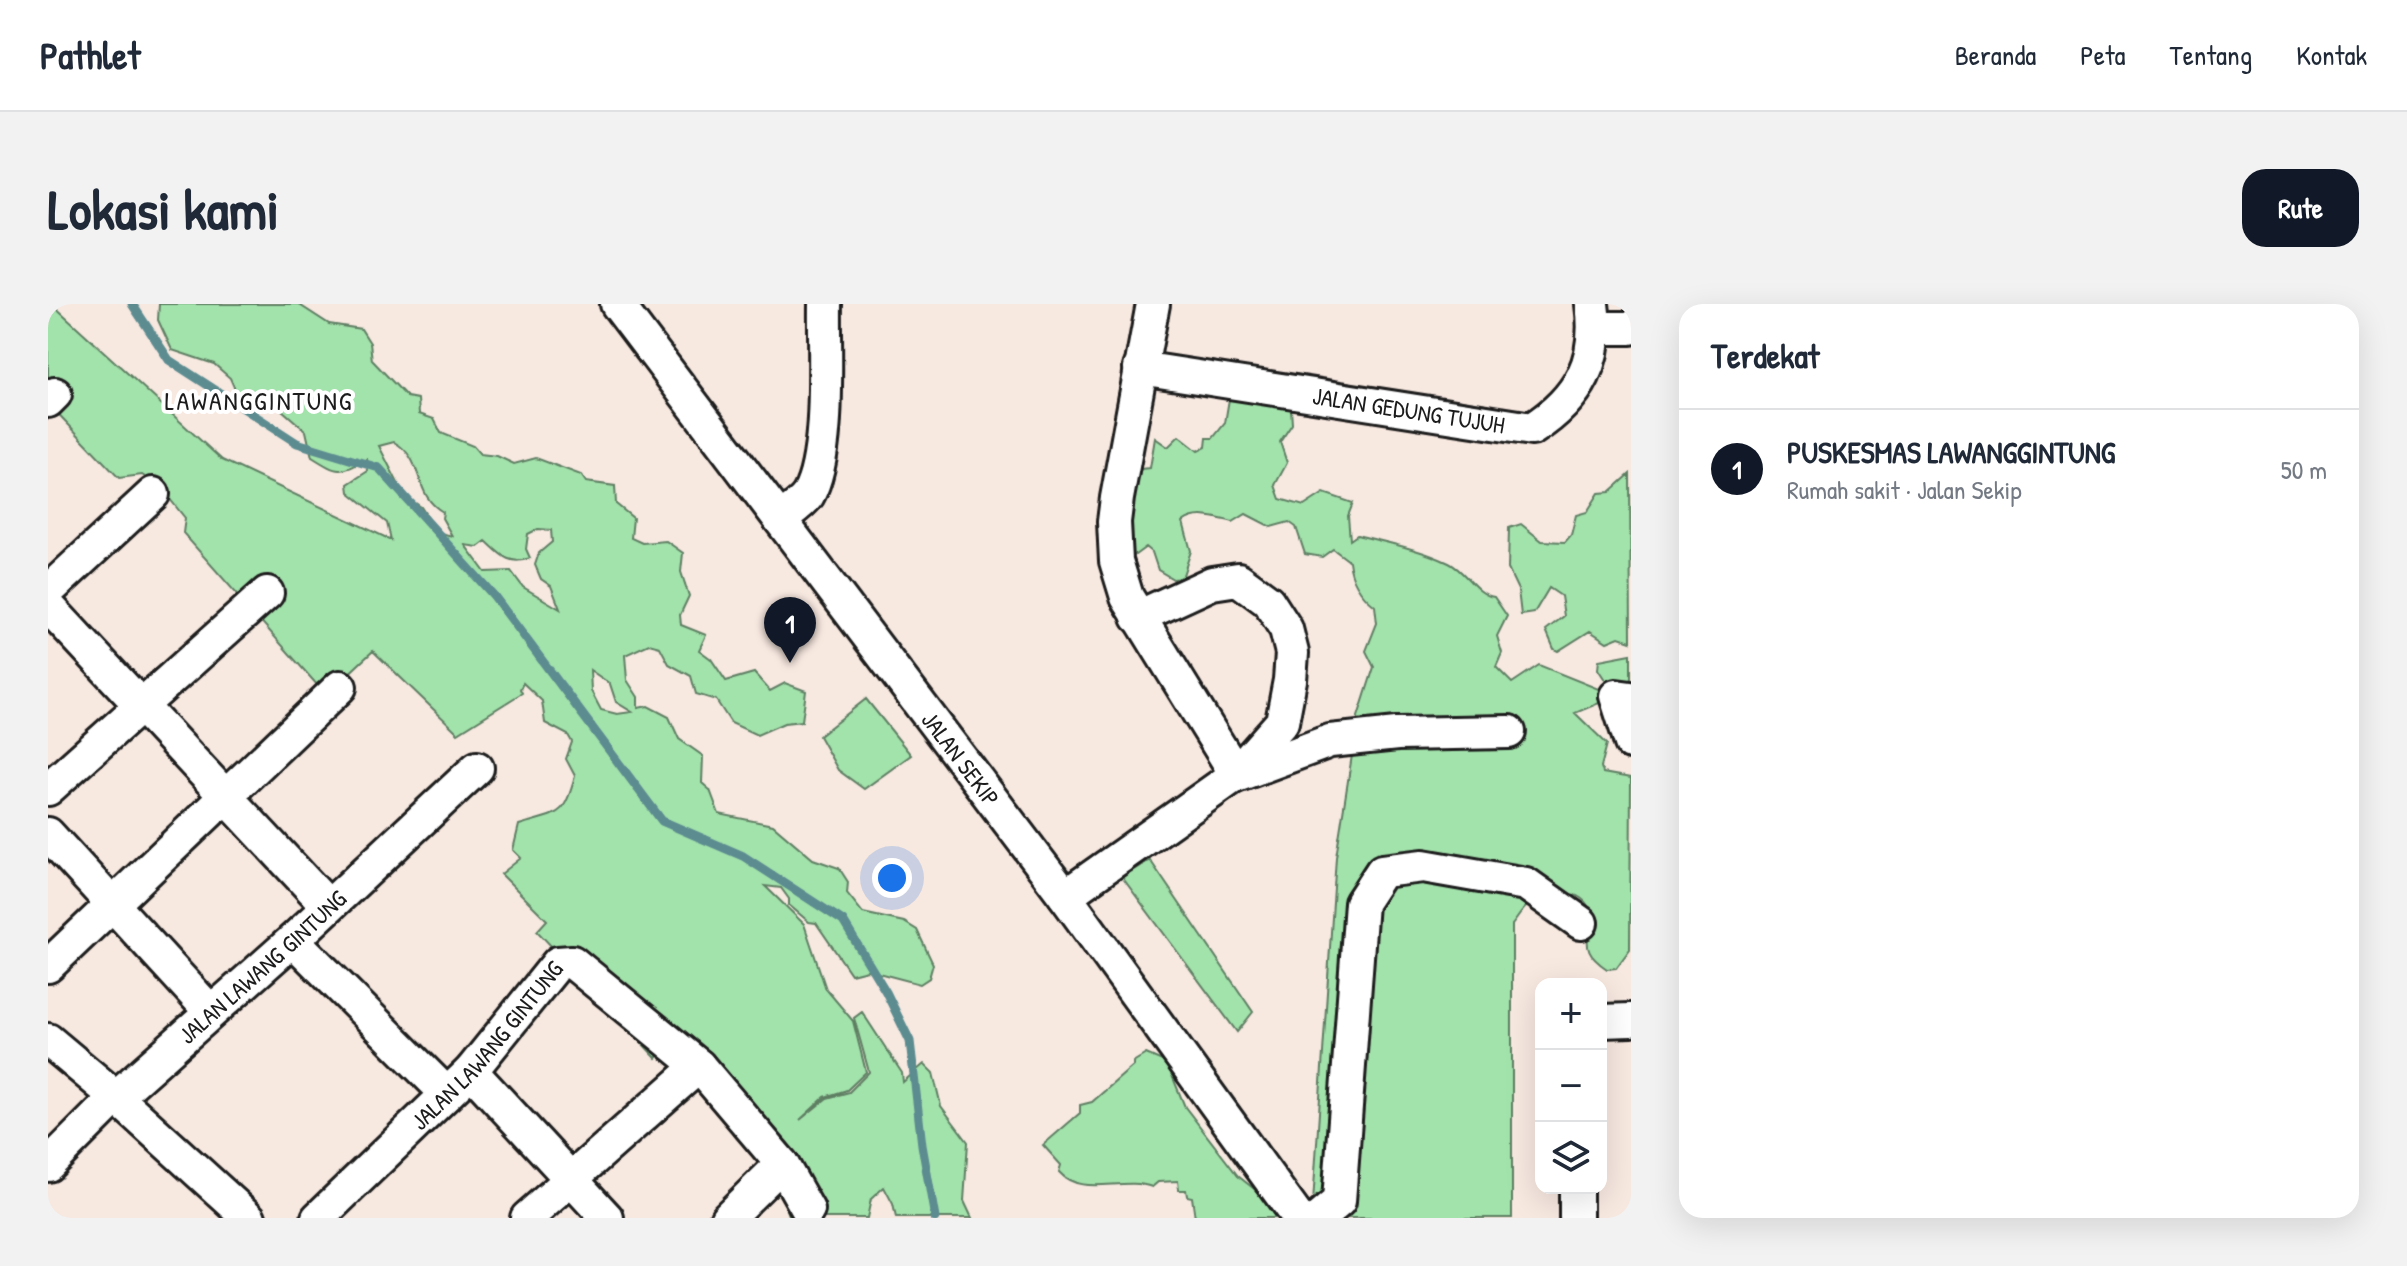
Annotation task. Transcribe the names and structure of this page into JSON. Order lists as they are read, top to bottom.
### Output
{
  "streets": {
    "street": ["JALAN GEDUNG TUJUH", "JALAN SEKIP", "JALAN LAWANG GINTUNG"]
  },
  "districts": ["LAWANGGINTUNG"],
  "page": {
    "header": "Pathlet",
    "nav": [
      "Beranda",
      "Peta",
      "Tentang",
      "Kontak"
    ],
    "buttons": "Rute",
    "title": "Lokasi kami",
    "heading": "Terdekat",
    "list": [
      {
        "mark": "1",
        "name": "PUSKESMAS LAWANGGINTUNG",
        "note": "Rumah sakit · Jalan Sekip",
        "value": "50 m"
      }
    ],
    "pins": "1",
    "map_buttons": ["+", "−"]
  }
}
